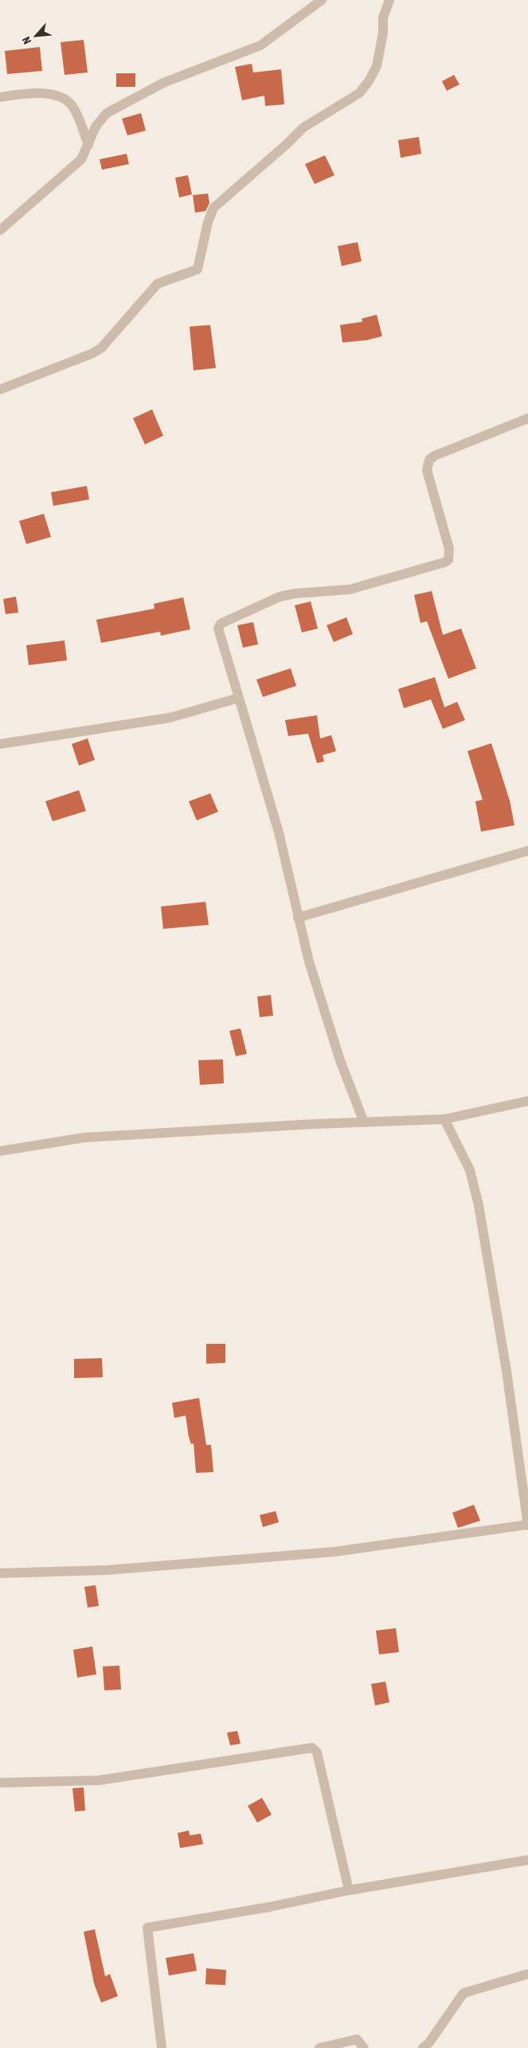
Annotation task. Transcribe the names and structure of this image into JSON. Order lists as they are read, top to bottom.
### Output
{
  "north": "bottom left"
}
